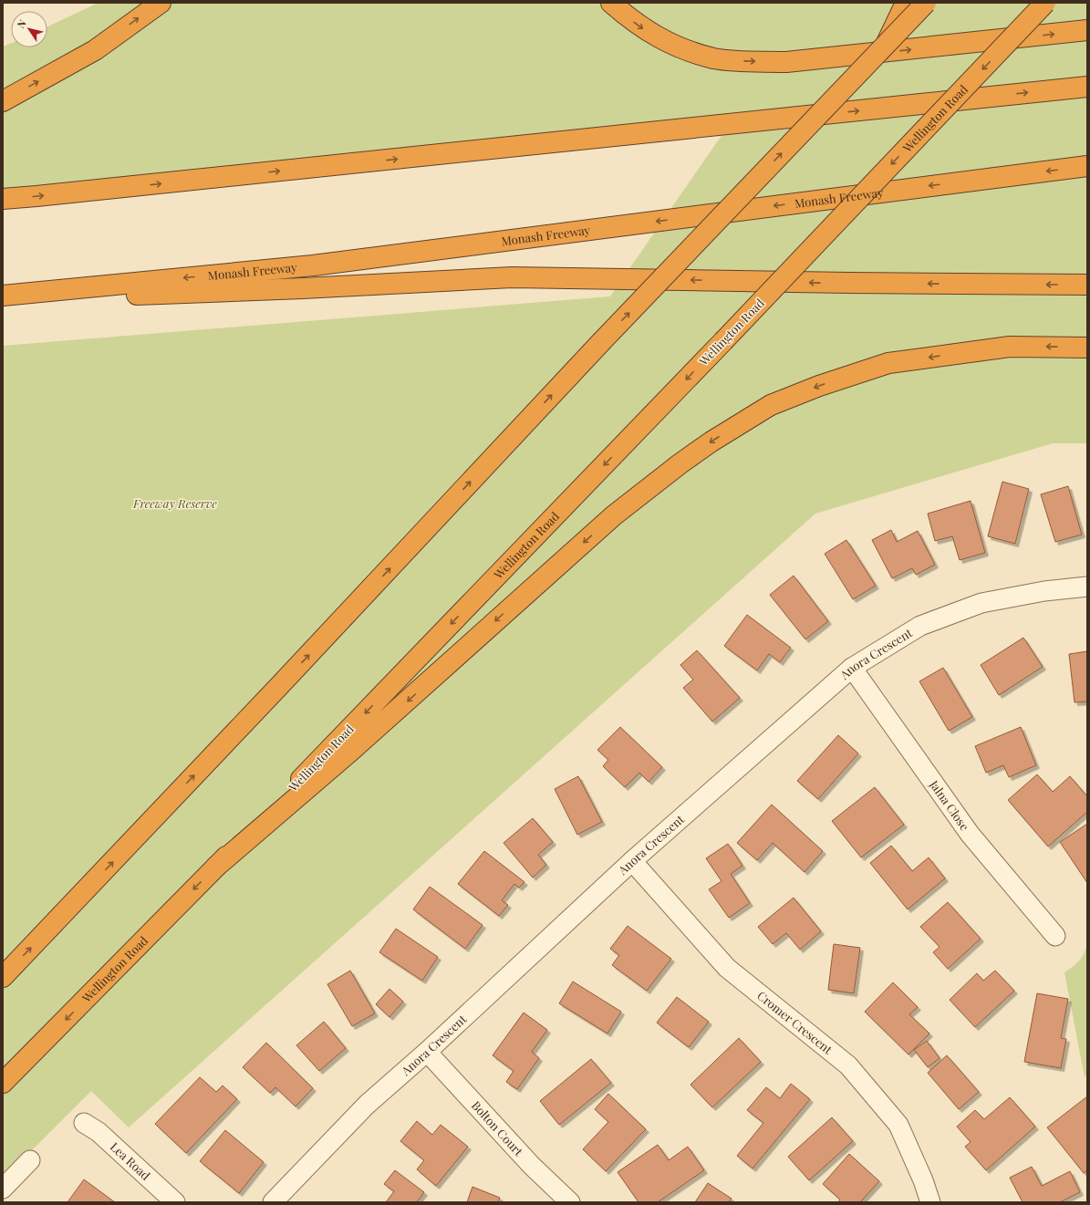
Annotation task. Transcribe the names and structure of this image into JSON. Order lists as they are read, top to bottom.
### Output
{
  "streets": {
    "highway": ["Wellington Road", "Monash Freeway"],
    "street": [
      "Anora Crescent",
      "Jalna Close",
      "Cromer Crescent",
      "Bolton Court",
      "Lea Road"
    ]
  },
  "crossings": [
    ["Anora Crescent", "Jalna Close"],
    ["Anora Crescent", "Cromer Crescent"],
    ["Anora Crescent", "Bolton Court"]
  ],
  "parks": ["Freeway Reserve"],
  "north": "top left"
}
